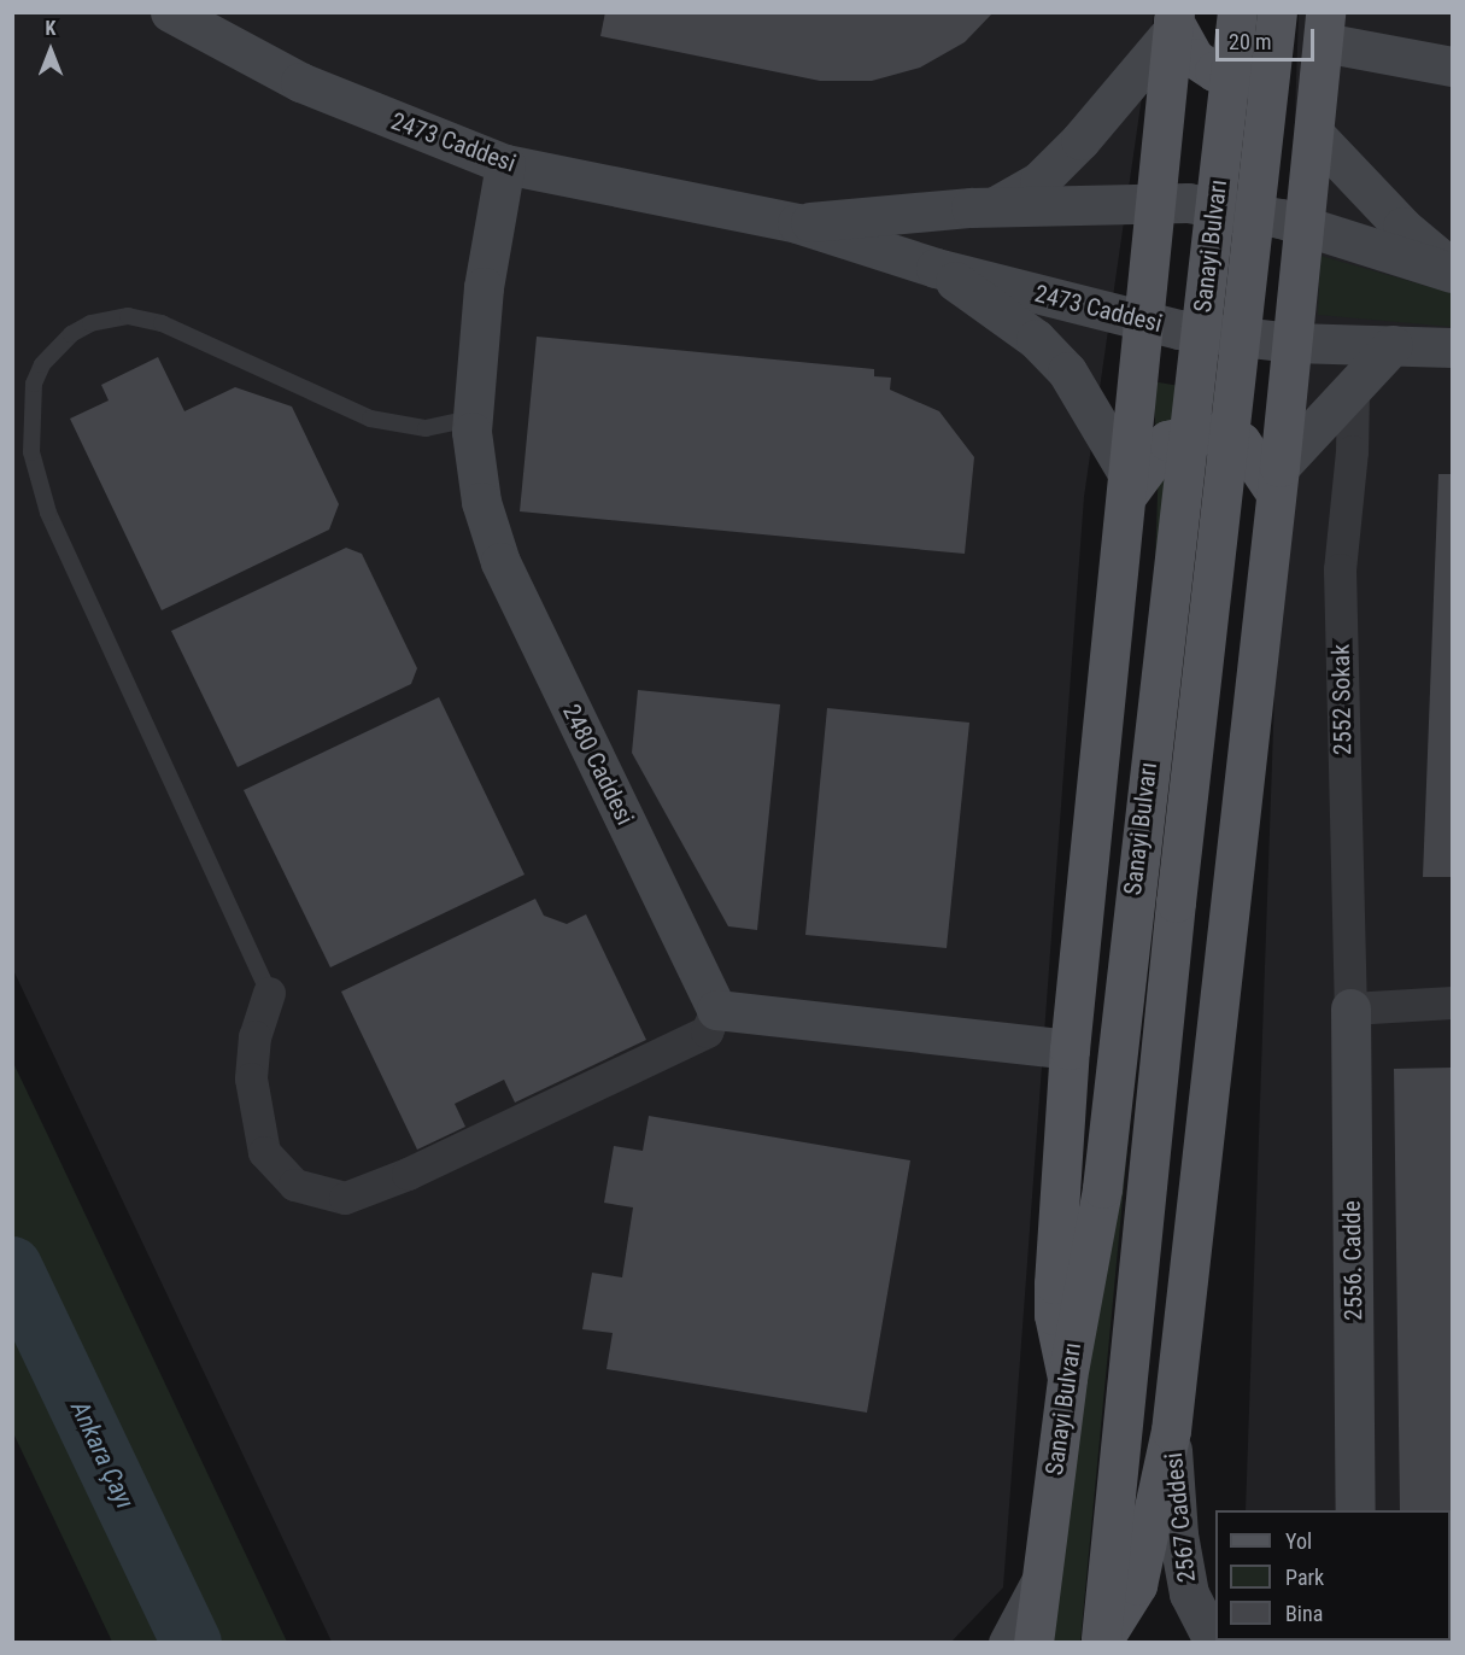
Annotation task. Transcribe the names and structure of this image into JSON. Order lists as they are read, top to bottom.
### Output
{
  "streets": {
    "main road": ["Sanayi Bulvarı"],
    "street": [
      "2473 Caddesi",
      "2552 Sokak",
      "2480 Caddesi",
      "2556. Cadde",
      "2567 Caddesi"
    ]
  },
  "crossings": [
    ["2473 Caddesi", "2480 Caddesi"],
    ["2552 Sokak", "2556. Cadde"]
  ],
  "water": ["Ankara Çayı"],
  "legend": ["Yol", "Park", "Bina"],
  "scale_bar": "20 m",
  "north": "top"
}
